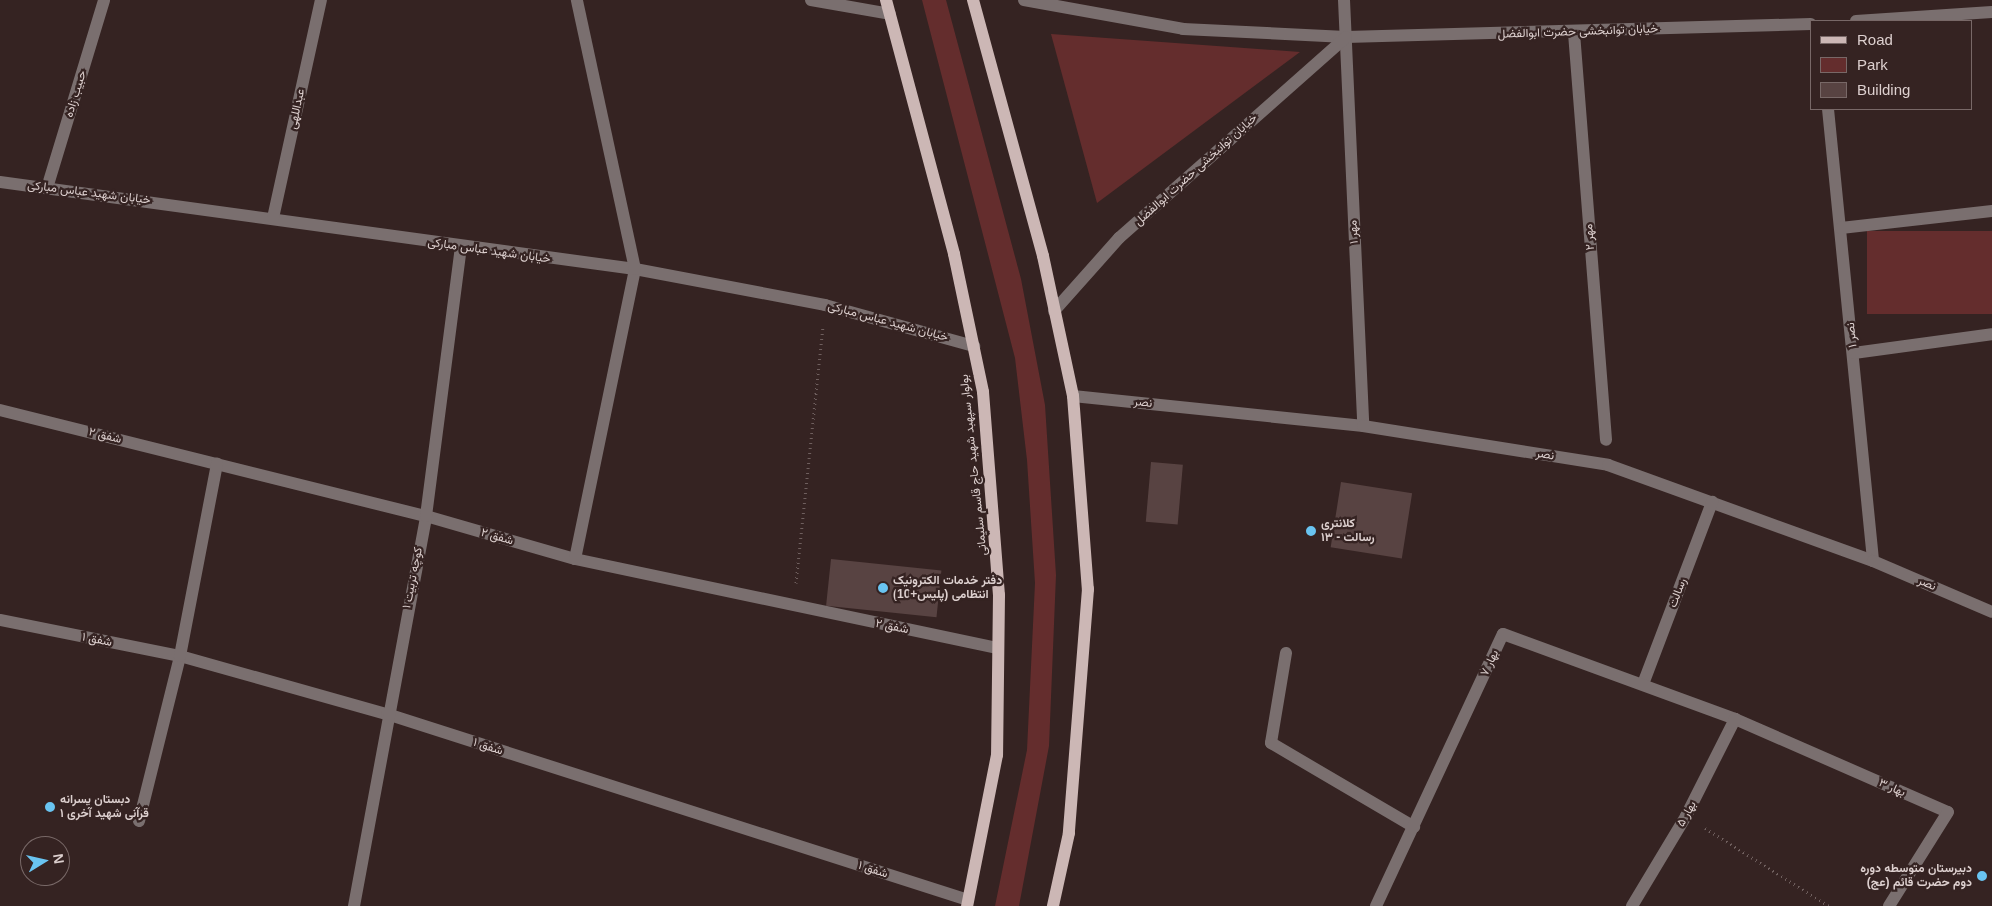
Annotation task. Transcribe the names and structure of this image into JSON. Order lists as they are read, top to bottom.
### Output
{
  "streets": {
    "main road": ["بولوار سپهبد شهید حاج قاسم سلیمانی"],
    "street": [
      "خیابان توانبخشی حضرت ابوالفضل",
      "حبیب زاده",
      "عبداللهی",
      "خیابان شهید عباس مبارکی",
      "مهر ۱",
      "مهر ۲",
      "نصر ۱",
      "نصر",
      "شفق ۲",
      "کوچه تربیت ۱",
      "رسالت",
      "شفق ۱",
      "بهار ۷",
      "بهار ۳",
      "بهار ۵"
    ]
  },
  "crossings": [
    ["خیابان توانبخشی حضرت ابوالفضل", "مهر ۱"],
    ["خیابان توانبخشی حضرت ابوالفضل", "مهر ۲"],
    ["حبیب زاده", "خیابان شهید عباس مبارکی"],
    ["عبداللهی", "خیابان شهید عباس مبارکی"],
    ["خیابان شهید عباس مبارکی", "بولوار سپهبد شهید حاج قاسم سلیمانی"],
    ["خیابان شهید عباس مبارکی", "کوچه تربیت ۱"],
    ["مهر ۱", "نصر"],
    ["نصر ۱", "نصر"],
    ["نصر", "رسالت"],
    ["شفق ۲", "بولوار سپهبد شهید حاج قاسم سلیمانی"],
    ["شفق ۲", "کوچه تربیت ۱"],
    ["بولوار سپهبد شهید حاج قاسم سلیمانی", "شفق ۱"],
    ["کوچه تربیت ۱", "شفق ۱"],
    ["رسالت", "بهار ۷"],
    ["بهار ۳", "بهار ۵"]
  ],
  "places": [
    "کلانتری ۱۳ - رسالت",
    "دفتر خدمات الکترونیک انتظامی (پلیس+10)",
    "دبستان پسرانه قرآنی شهید آخری ۱",
    "دبیرستان متوسطه دوره دوم حضرت قائم (عج)"
  ],
  "legend": ["Road", "Park", "Building"],
  "north": "right"
}
